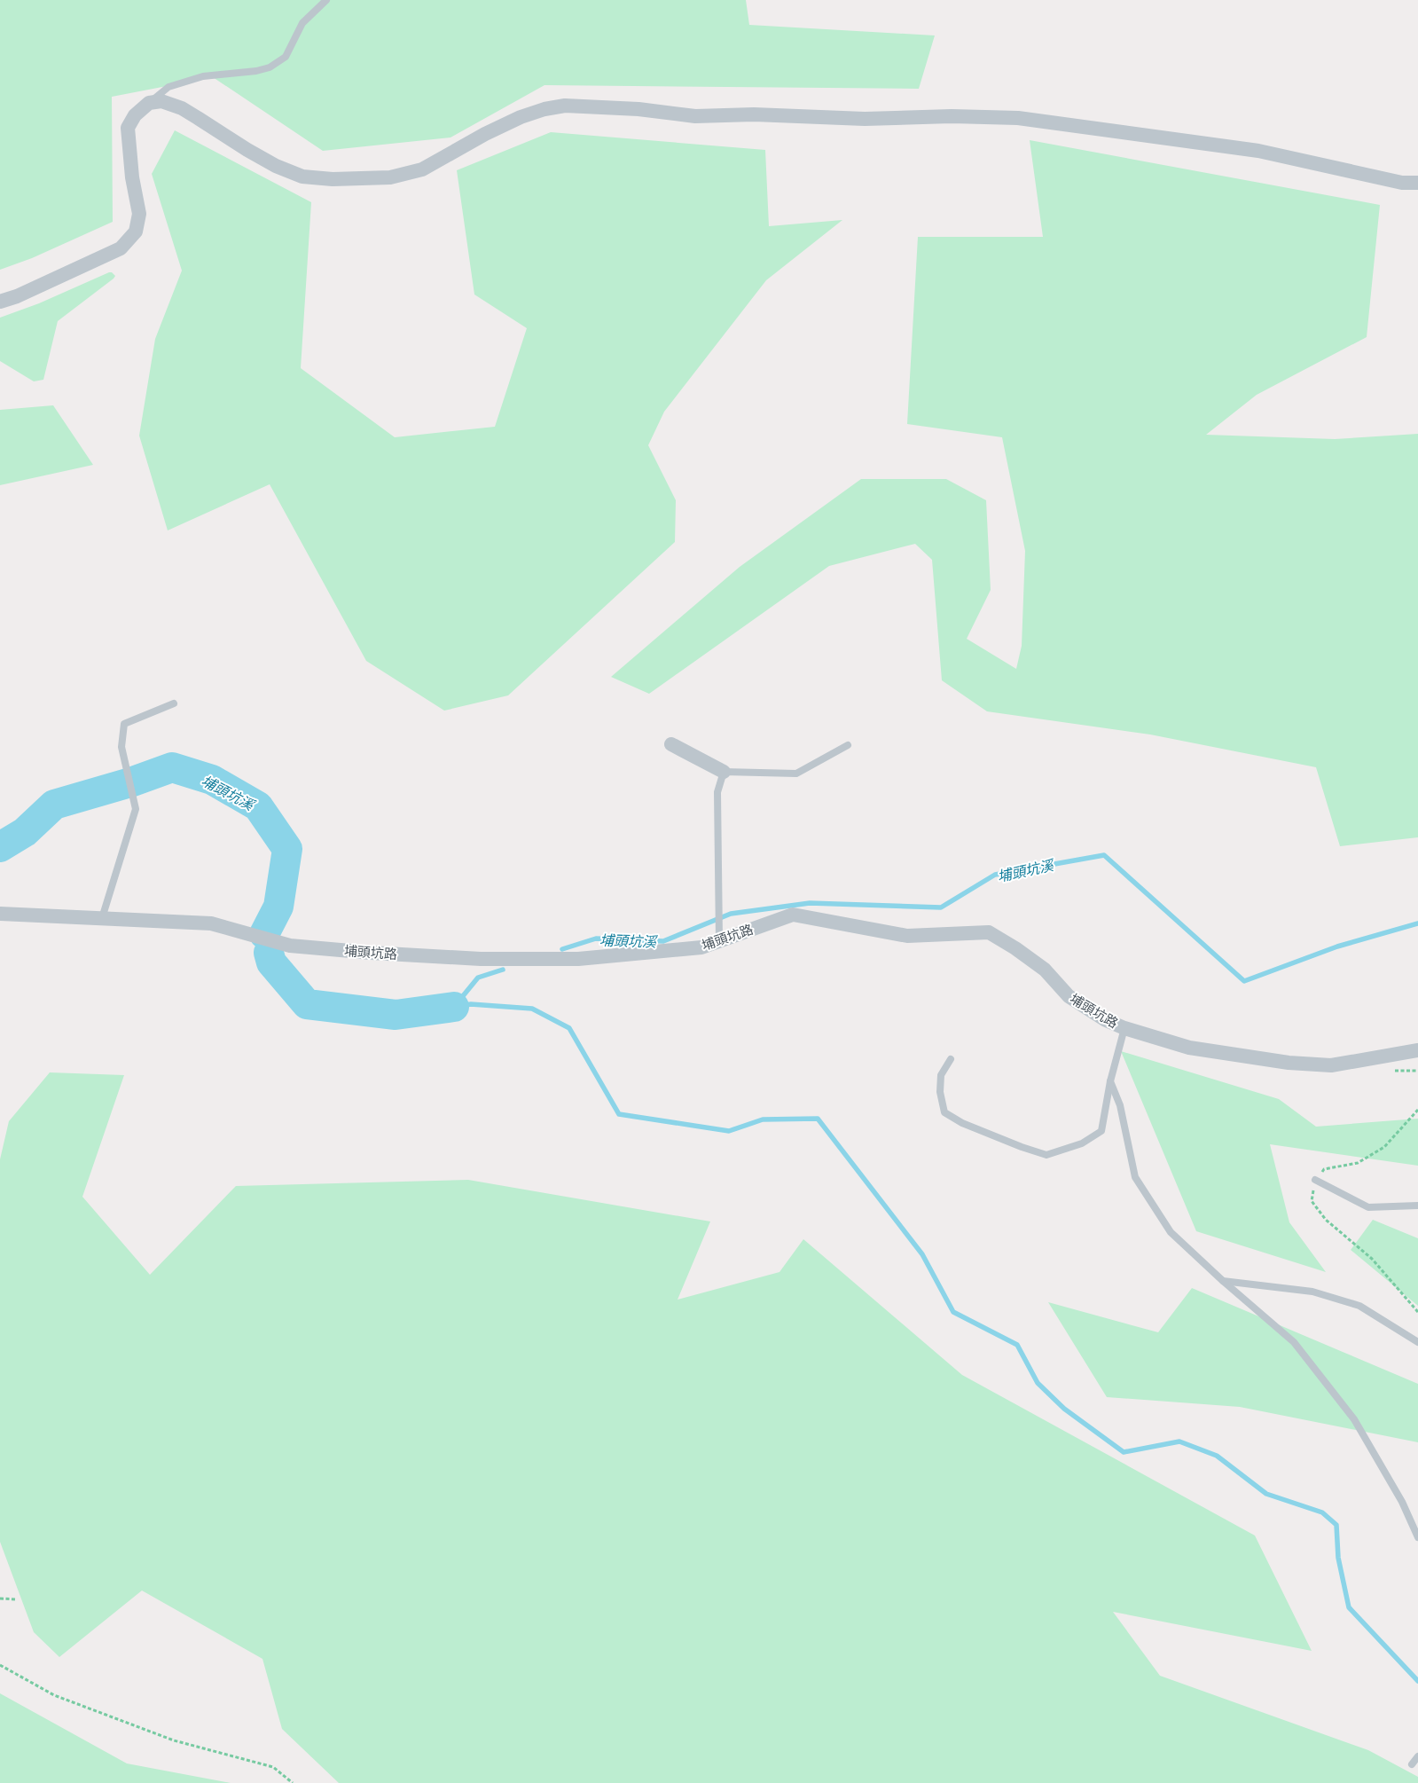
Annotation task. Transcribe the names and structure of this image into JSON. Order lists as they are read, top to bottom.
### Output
{
  "streets": {
    "street": ["埔頭坑路"]
  },
  "water": ["埔頭坑溪"]
}
